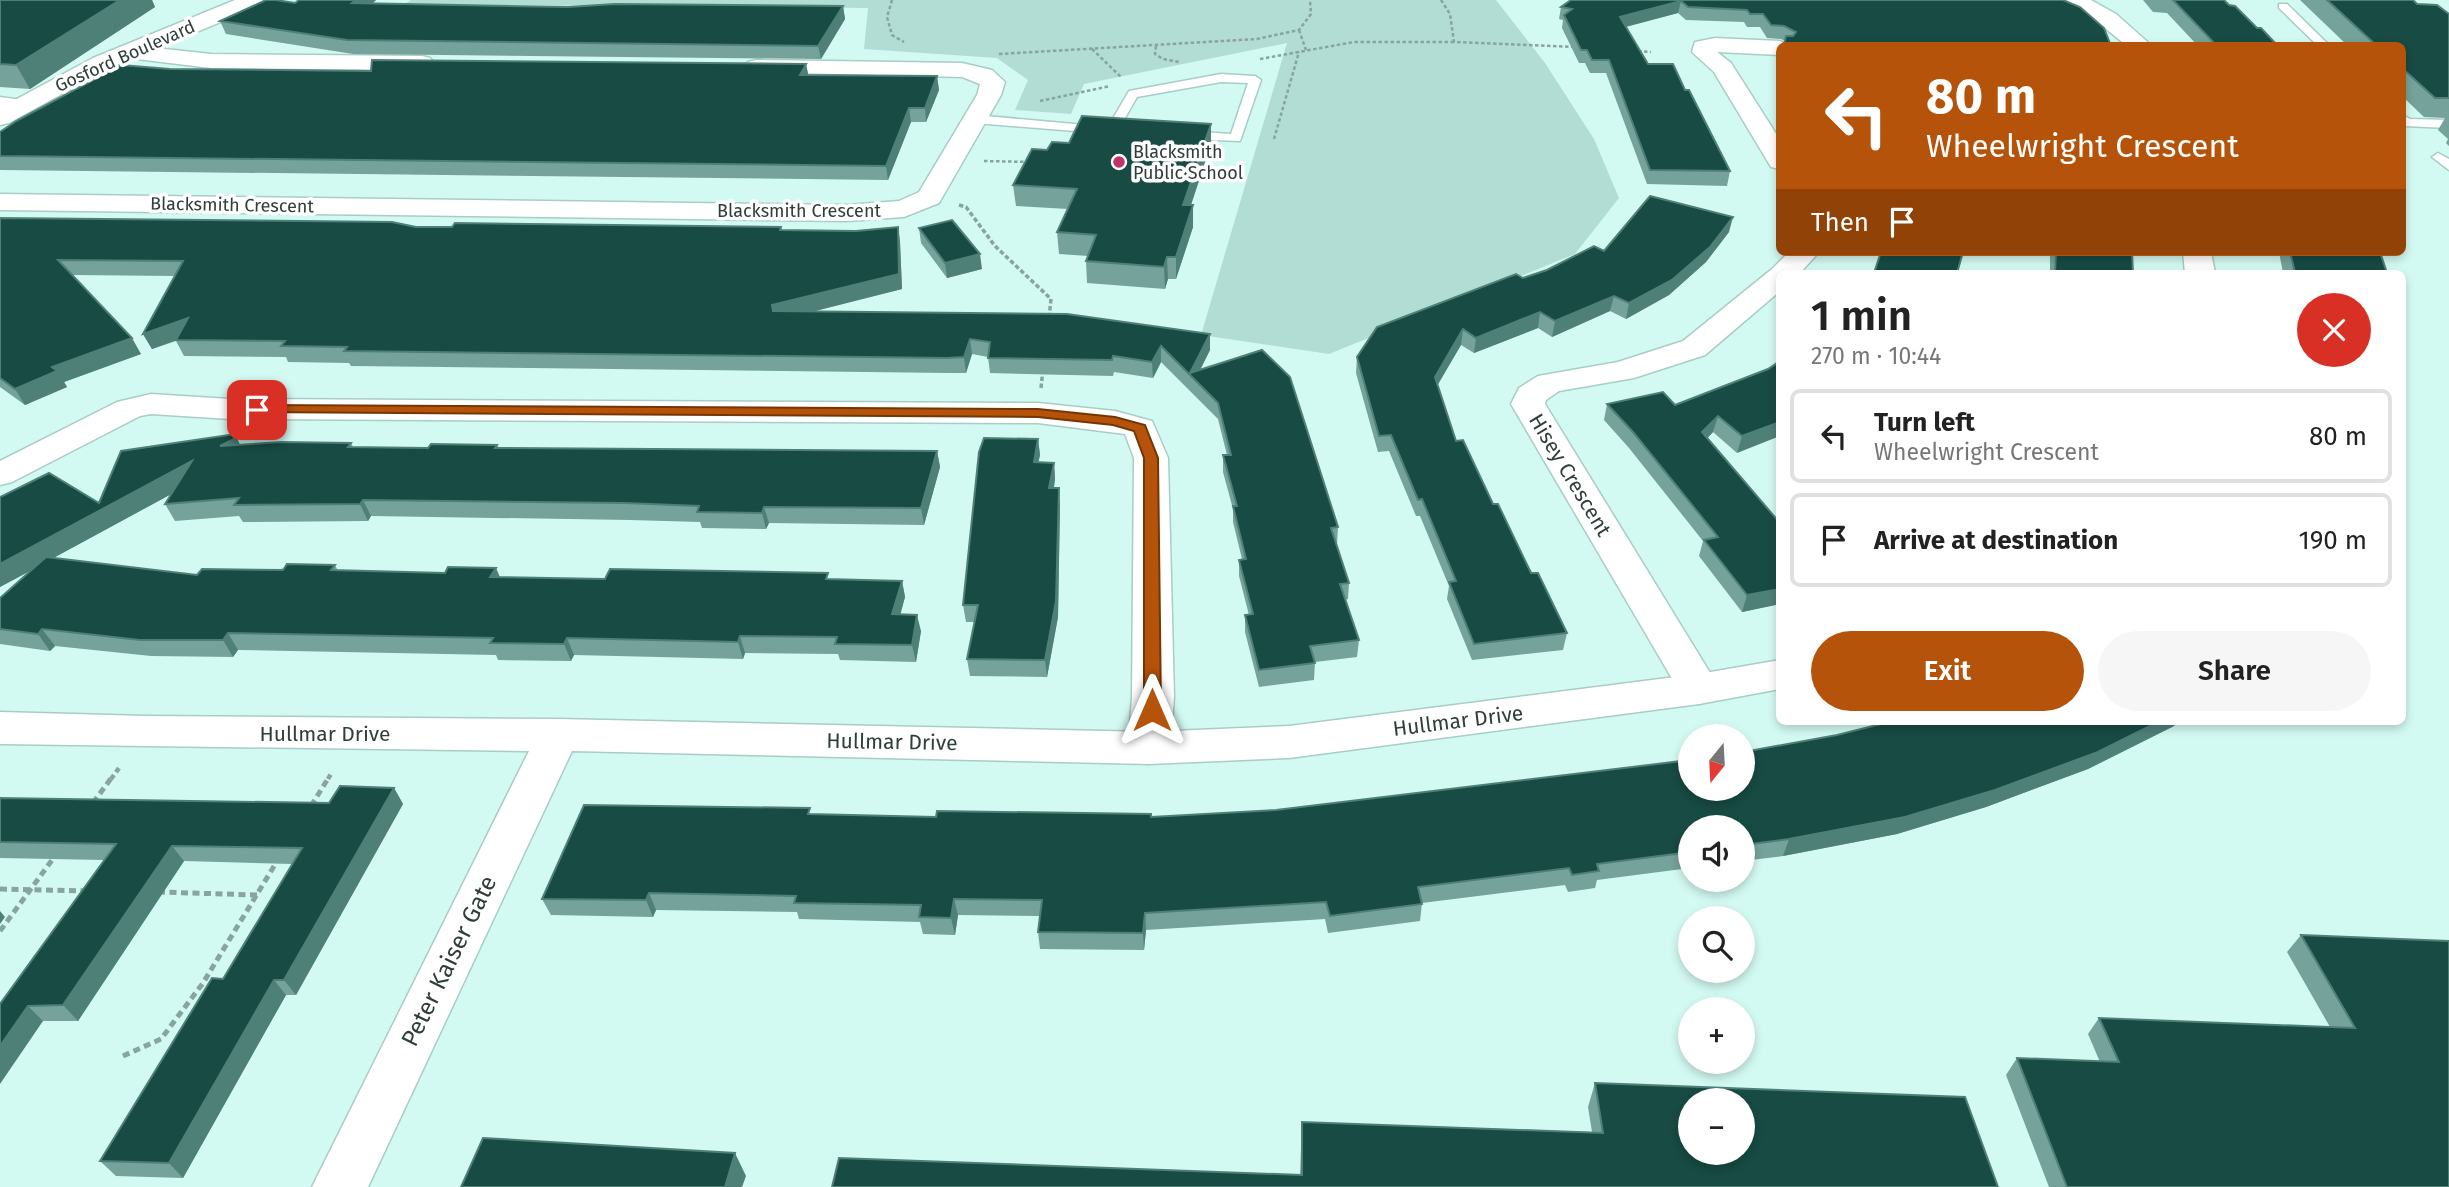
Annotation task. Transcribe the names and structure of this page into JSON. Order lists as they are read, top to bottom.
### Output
{
  "streets": {
    "street": [
      "Gosford Boulevard",
      "Blacksmith Crescent",
      "Hisey Crescent",
      "Hullmar Drive",
      "Peter Kaiser Gate"
    ]
  },
  "crossings": [
    ["Hisey Crescent", "Hullmar Drive"],
    ["Hullmar Drive", "Peter Kaiser Gate"]
  ],
  "places": ["Blacksmith Public School"],
  "north": "bottom",
  "page": {
    "turn": ["80 m", "Wheelwright Crescent"],
    "then": "Then",
    "heading": ["1 min", "270 m · 10:44"],
    "list": [
      {
        "name": "Turn left",
        "note": "Wheelwright Crescent",
        "value": "80 m"
      },
      {
        "name": "Arrive at destination",
        "value": "190 m"
      }
    ],
    "buttons": ["Exit", "Share"],
    "map_buttons": ["+", "−"]
  }
}
